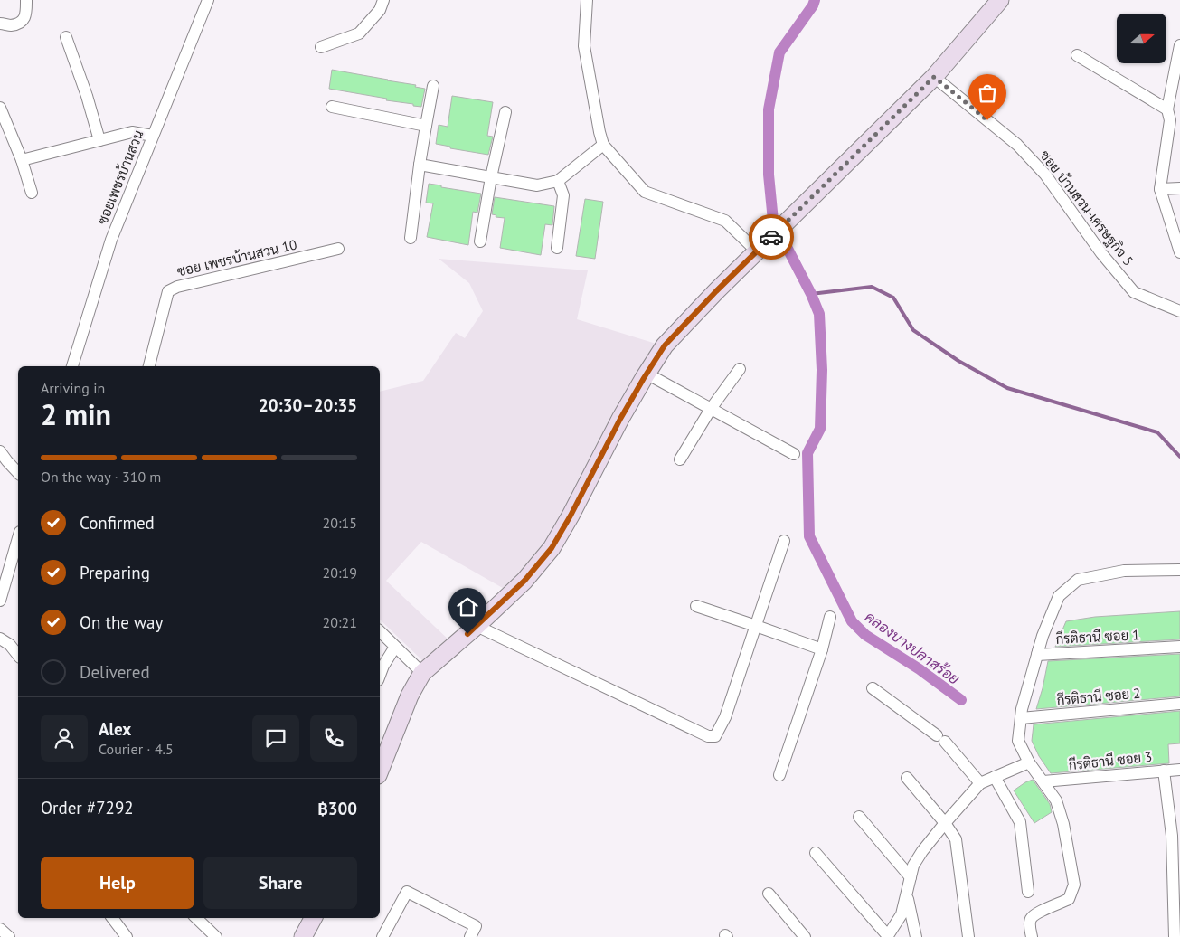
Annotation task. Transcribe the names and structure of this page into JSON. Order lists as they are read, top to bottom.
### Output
{
  "streets": {
    "street": [
      "ซอยเพชรบ้านสวน",
      "ซอย บ้านสวน-เศรษฐกิจ 5",
      "ซอย เพชรบ้านสวน 10",
      "กีรติธานี ซอย 1",
      "กีรติธานี ซอย 2",
      "กีรติธานี ซอย 3"
    ]
  },
  "water": ["คลองบางปลาสร้อย"],
  "north": "right",
  "page": {
    "heading": ["2 min", "Arriving in", "20:30–20:35"],
    "panel": [
      "Alex",
      "Courier · 4.5",
      "Order #7292",
      "฿300"
    ],
    "bar": "On the way · 310 m",
    "list": [
      ["Confirmed", "20:15"],
      ["Preparing", "20:19"],
      ["On the way", "20:21"],
      "Delivered"
    ],
    "buttons": ["Help", "Share"]
  }
}
